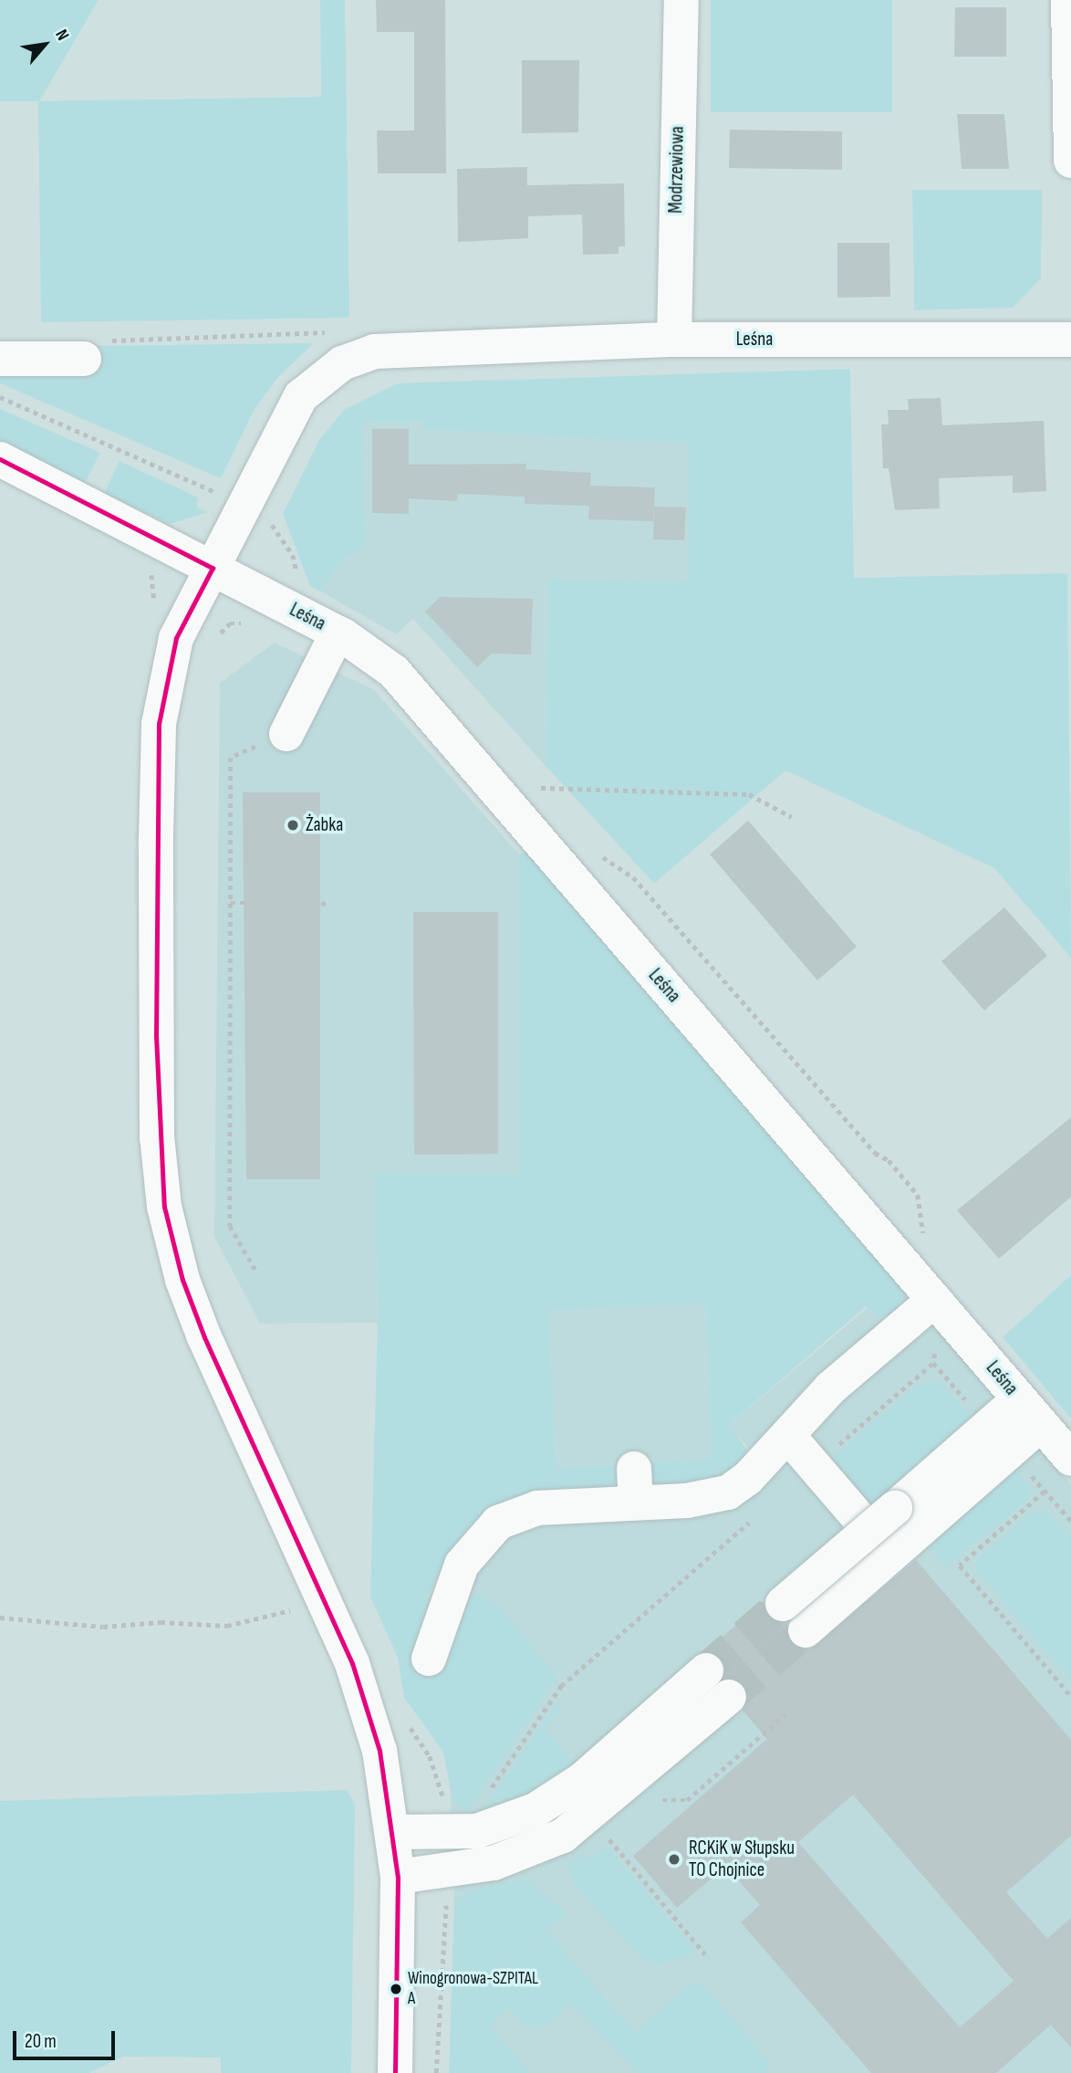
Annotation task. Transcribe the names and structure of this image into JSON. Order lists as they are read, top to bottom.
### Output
{
  "streets": {
    "street": ["Modrzewiowa", "Leśna"]
  },
  "crossings": [
    ["Modrzewiowa", "Leśna"]
  ],
  "places": ["Żabka", "RCKiK w Słupsku TO Chojnice", "Winogronowa-SZPITAL A"],
  "scale_bar": "20 m",
  "north": "top right"
}
